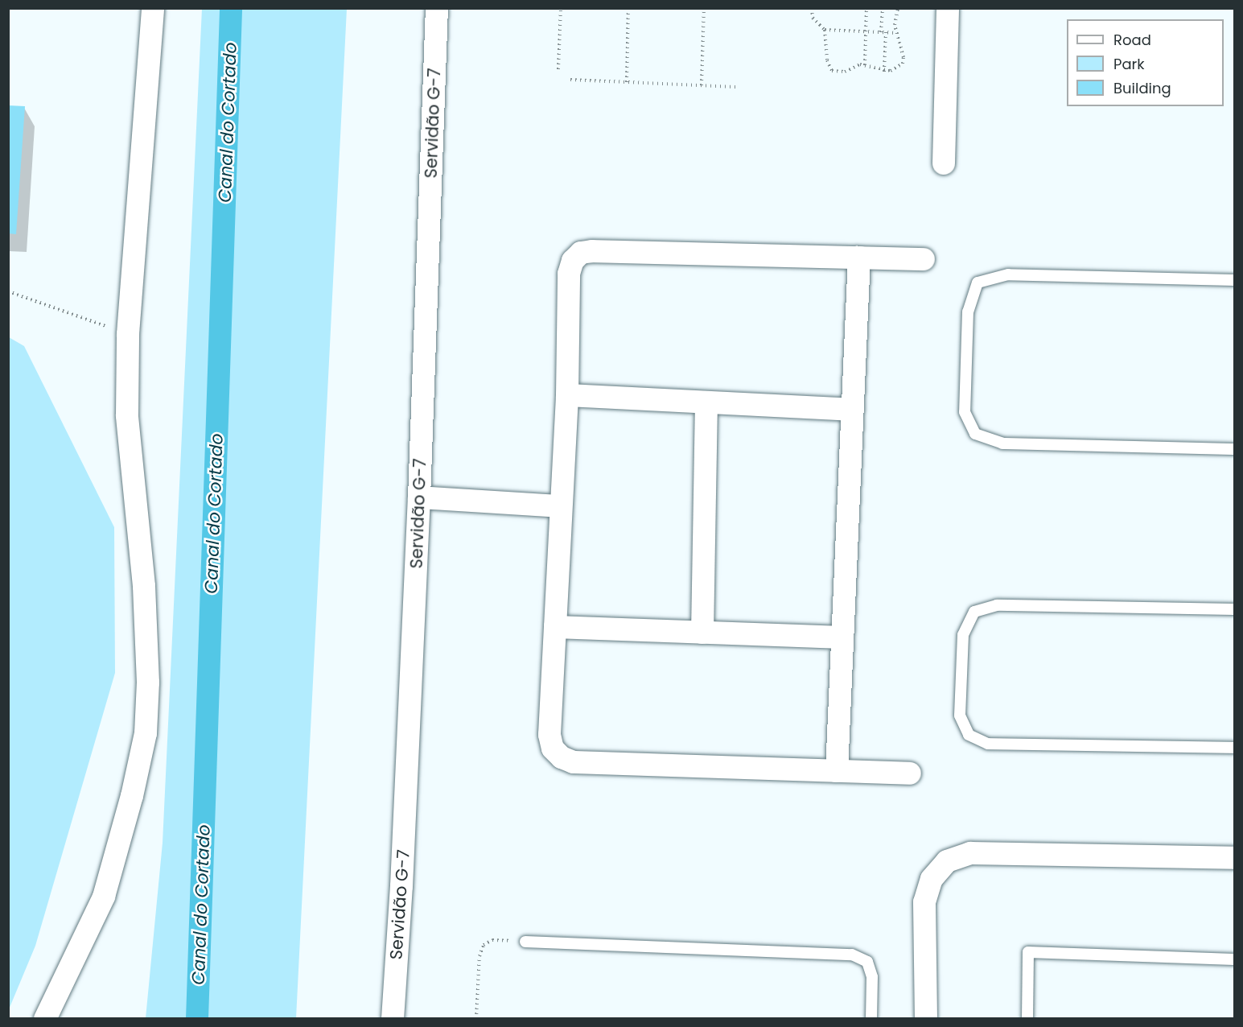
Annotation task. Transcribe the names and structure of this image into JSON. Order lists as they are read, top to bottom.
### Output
{
  "streets": {
    "street": ["Servidão G-7"]
  },
  "water": ["Canal do Cortado"],
  "legend": ["Road", "Park", "Building"]
}
